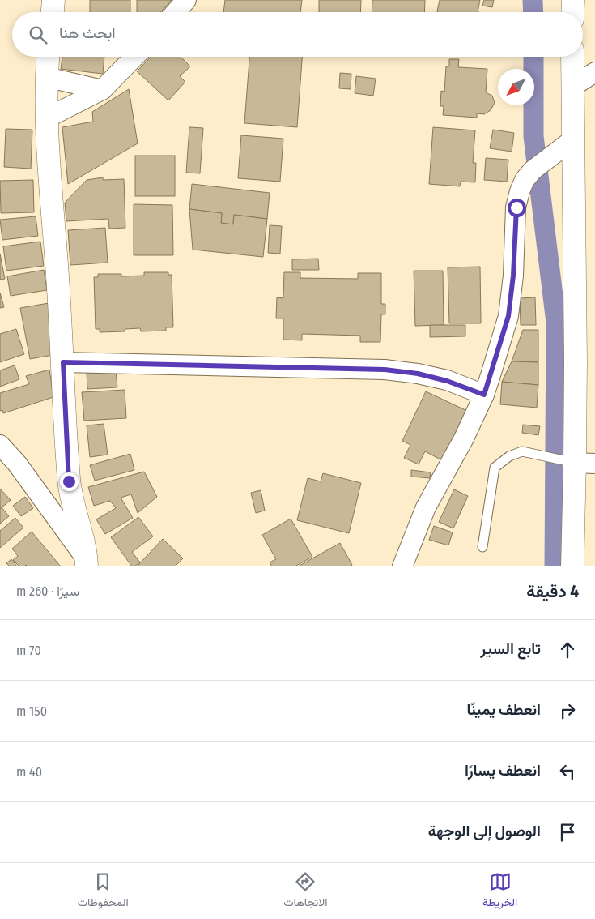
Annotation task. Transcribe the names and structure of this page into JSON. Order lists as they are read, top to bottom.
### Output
{
  "north": "bottom left",
  "page": {
    "search": "ابحث هنا",
    "heading": ["4 دقيقة", "سيرًا · 260 m"],
    "list": [
      ["تابع السير", "70 m"],
      ["انعطف يمينًا", "150 m"],
      ["انعطف يسارًا", "40 m"],
      "الوصول إلى الوجهة"
    ],
    "nav": ["الخريطة", "الاتجاهات", "المحفوظات"]
  }
}
